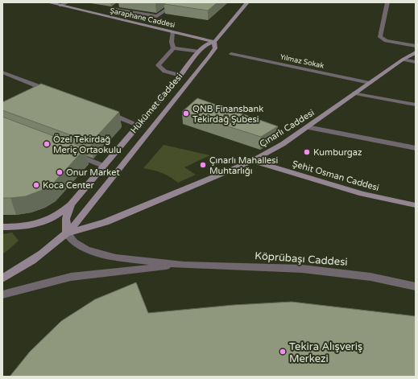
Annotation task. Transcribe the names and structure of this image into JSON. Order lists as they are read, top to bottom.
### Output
{
  "streets": {
    "main road": [
      "Şaraphane Caddesi",
      "Hükümet Caddesi",
      "Çınarlı Caddesi",
      "Şehit Osman Caddesi"
    ],
    "street": ["Yılmaz Sokak", "Köprübaşı Caddesi"]
  },
  "crossings": [
    ["Şaraphane Caddesi", "Hükümet Caddesi"],
    ["Yılmaz Sokak", "Çınarlı Caddesi"],
    ["Hükümet Caddesi", "Çınarlı Caddesi"],
    ["Hükümet Caddesi", "Köprübaşı Caddesi"],
    ["Çınarlı Caddesi", "Şehit Osman Caddesi"],
    ["Çınarlı Caddesi", "Köprübaşı Caddesi"]
  ],
  "places": [
    "QNB Finansbank Tekirdağ Şubesi",
    "Özel Tekirdağ Meriç Ortaokulu",
    "Kumburgaz",
    "Çınarlı Mahallesi Muhtarlığı",
    "Onur Market",
    "Koca Center",
    "Tekira Alışveriş Merkezi"
  ]
}
